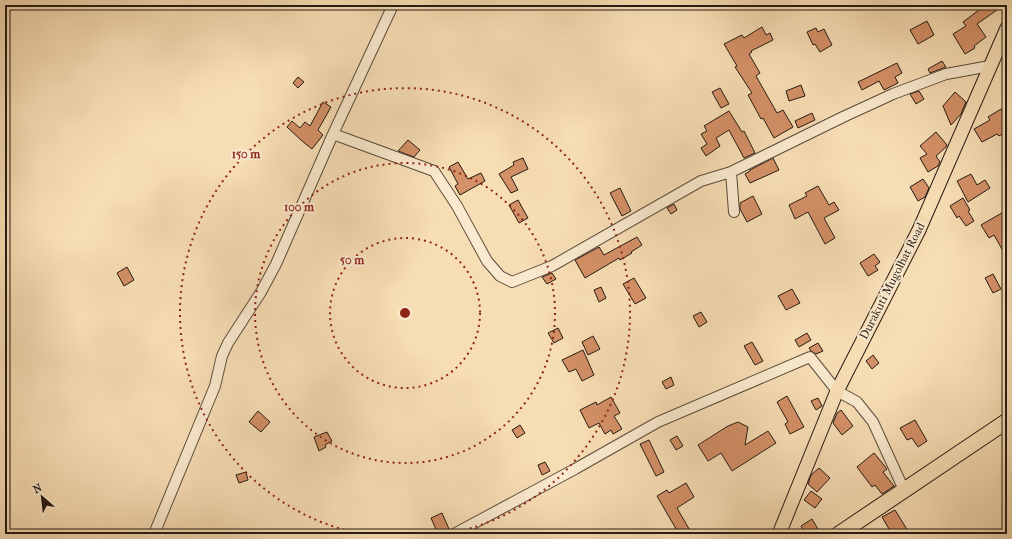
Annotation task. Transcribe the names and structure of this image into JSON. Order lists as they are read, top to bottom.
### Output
{
  "streets": {
    "main road": ["Durakuti Mugolhat Road"]
  },
  "north": "top left",
  "rings": ["150 m", "100 m", "50 m"]
}
